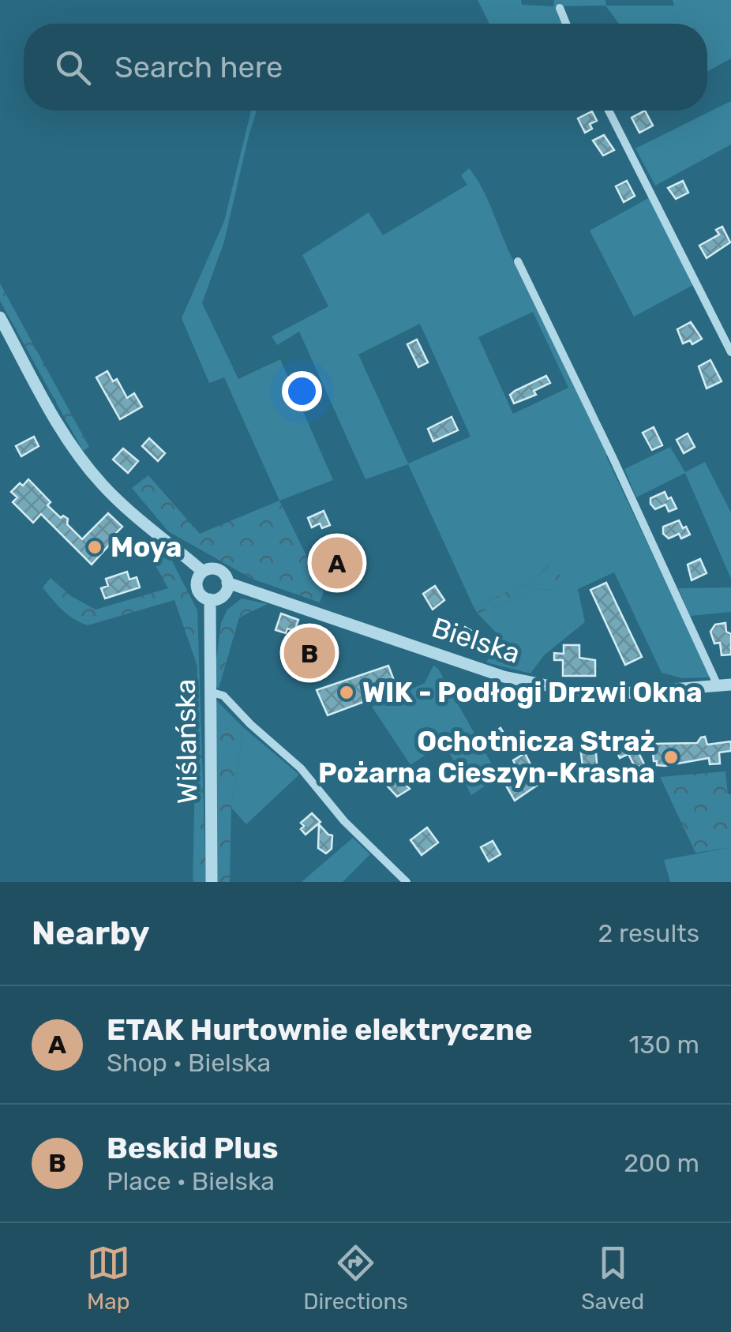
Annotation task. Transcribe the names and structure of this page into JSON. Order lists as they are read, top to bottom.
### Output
{
  "streets": {
    "street": ["Bielska", "Wiślańska"]
  },
  "crossings": [
    ["Bielska", "Wiślańska"]
  ],
  "places": ["Moya", "WIK - Podłogi Drzwi Okna", "Ochotnicza Straż Pożarna Cieszyn-Krasna"],
  "page": {
    "search": "Search here",
    "pins": ["A", "B"],
    "heading": ["Nearby", "2 results"],
    "list": [
      {
        "mark": "A",
        "name": "ETAK Hurtownie elektryczne",
        "note": "Shop · Bielska",
        "value": "130 m"
      },
      {
        "mark": "B",
        "name": "Beskid Plus",
        "note": "Place · Bielska",
        "value": "200 m"
      }
    ],
    "nav": ["Map", "Directions", "Saved"]
  }
}
